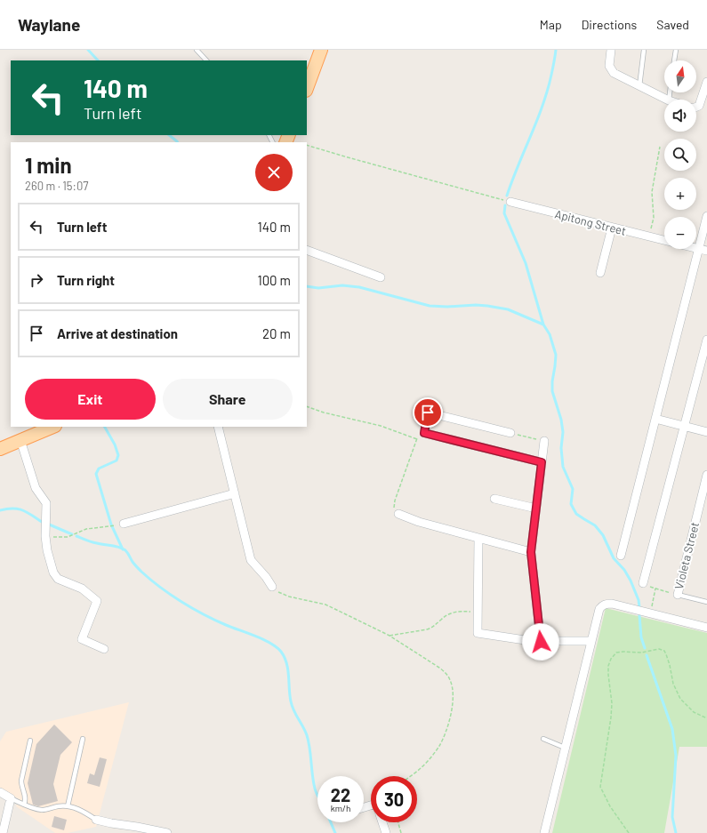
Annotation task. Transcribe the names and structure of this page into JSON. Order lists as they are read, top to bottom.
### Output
{
  "streets": {
    "street": ["Apitong Street", "Violeta Street"]
  },
  "north": "top",
  "page": {
    "header": "Waylane",
    "nav": ["Map", "Directions", "Saved"],
    "map_buttons": ["+", "−"],
    "turn": ["140 m", "Turn left"],
    "heading": ["1 min", "260 m · 15:07"],
    "list": [
      {
        "name": "Turn left",
        "value": "140 m"
      },
      {
        "name": "Turn right",
        "value": "100 m"
      },
      {
        "name": "Arrive at destination",
        "value": "20 m"
      }
    ],
    "buttons": ["Exit", "Share"],
    "speed": "22 km/h",
    "limit": "30"
  }
}
